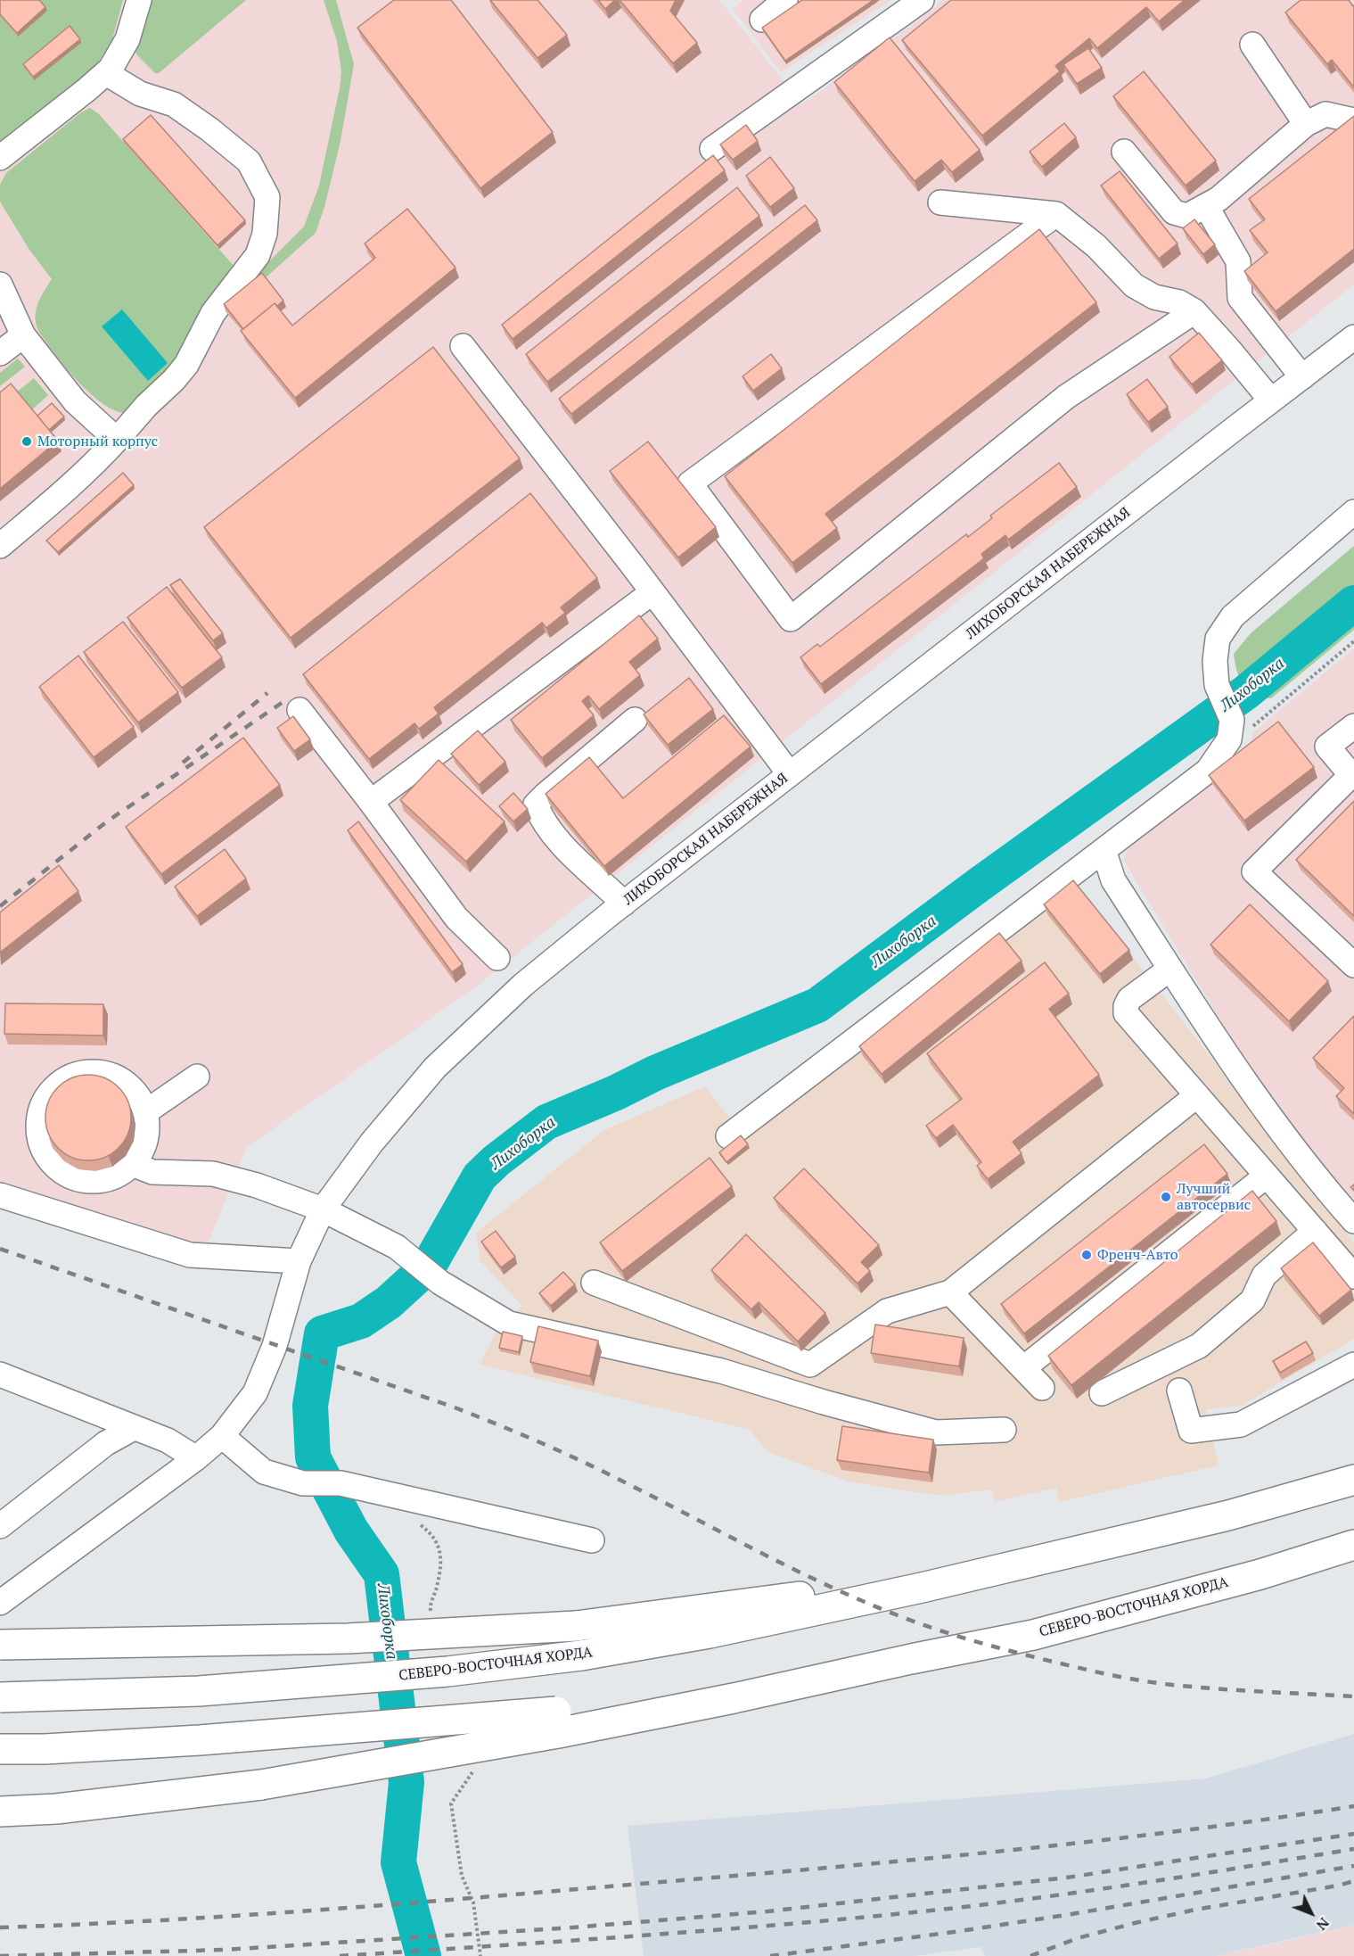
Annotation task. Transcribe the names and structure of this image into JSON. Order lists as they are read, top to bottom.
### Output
{
  "streets": {
    "main road": ["СЕВЕРО-ВОСТОЧНАЯ ХОРДА"],
    "street": ["ЛИХОБОРСКАЯ НАБЕРЕЖНАЯ"]
  },
  "water": ["Лихоборка"],
  "places": ["Моторный корпус", "Лучший автосервис", "Френч-Авто"],
  "north": "bottom right"
}
